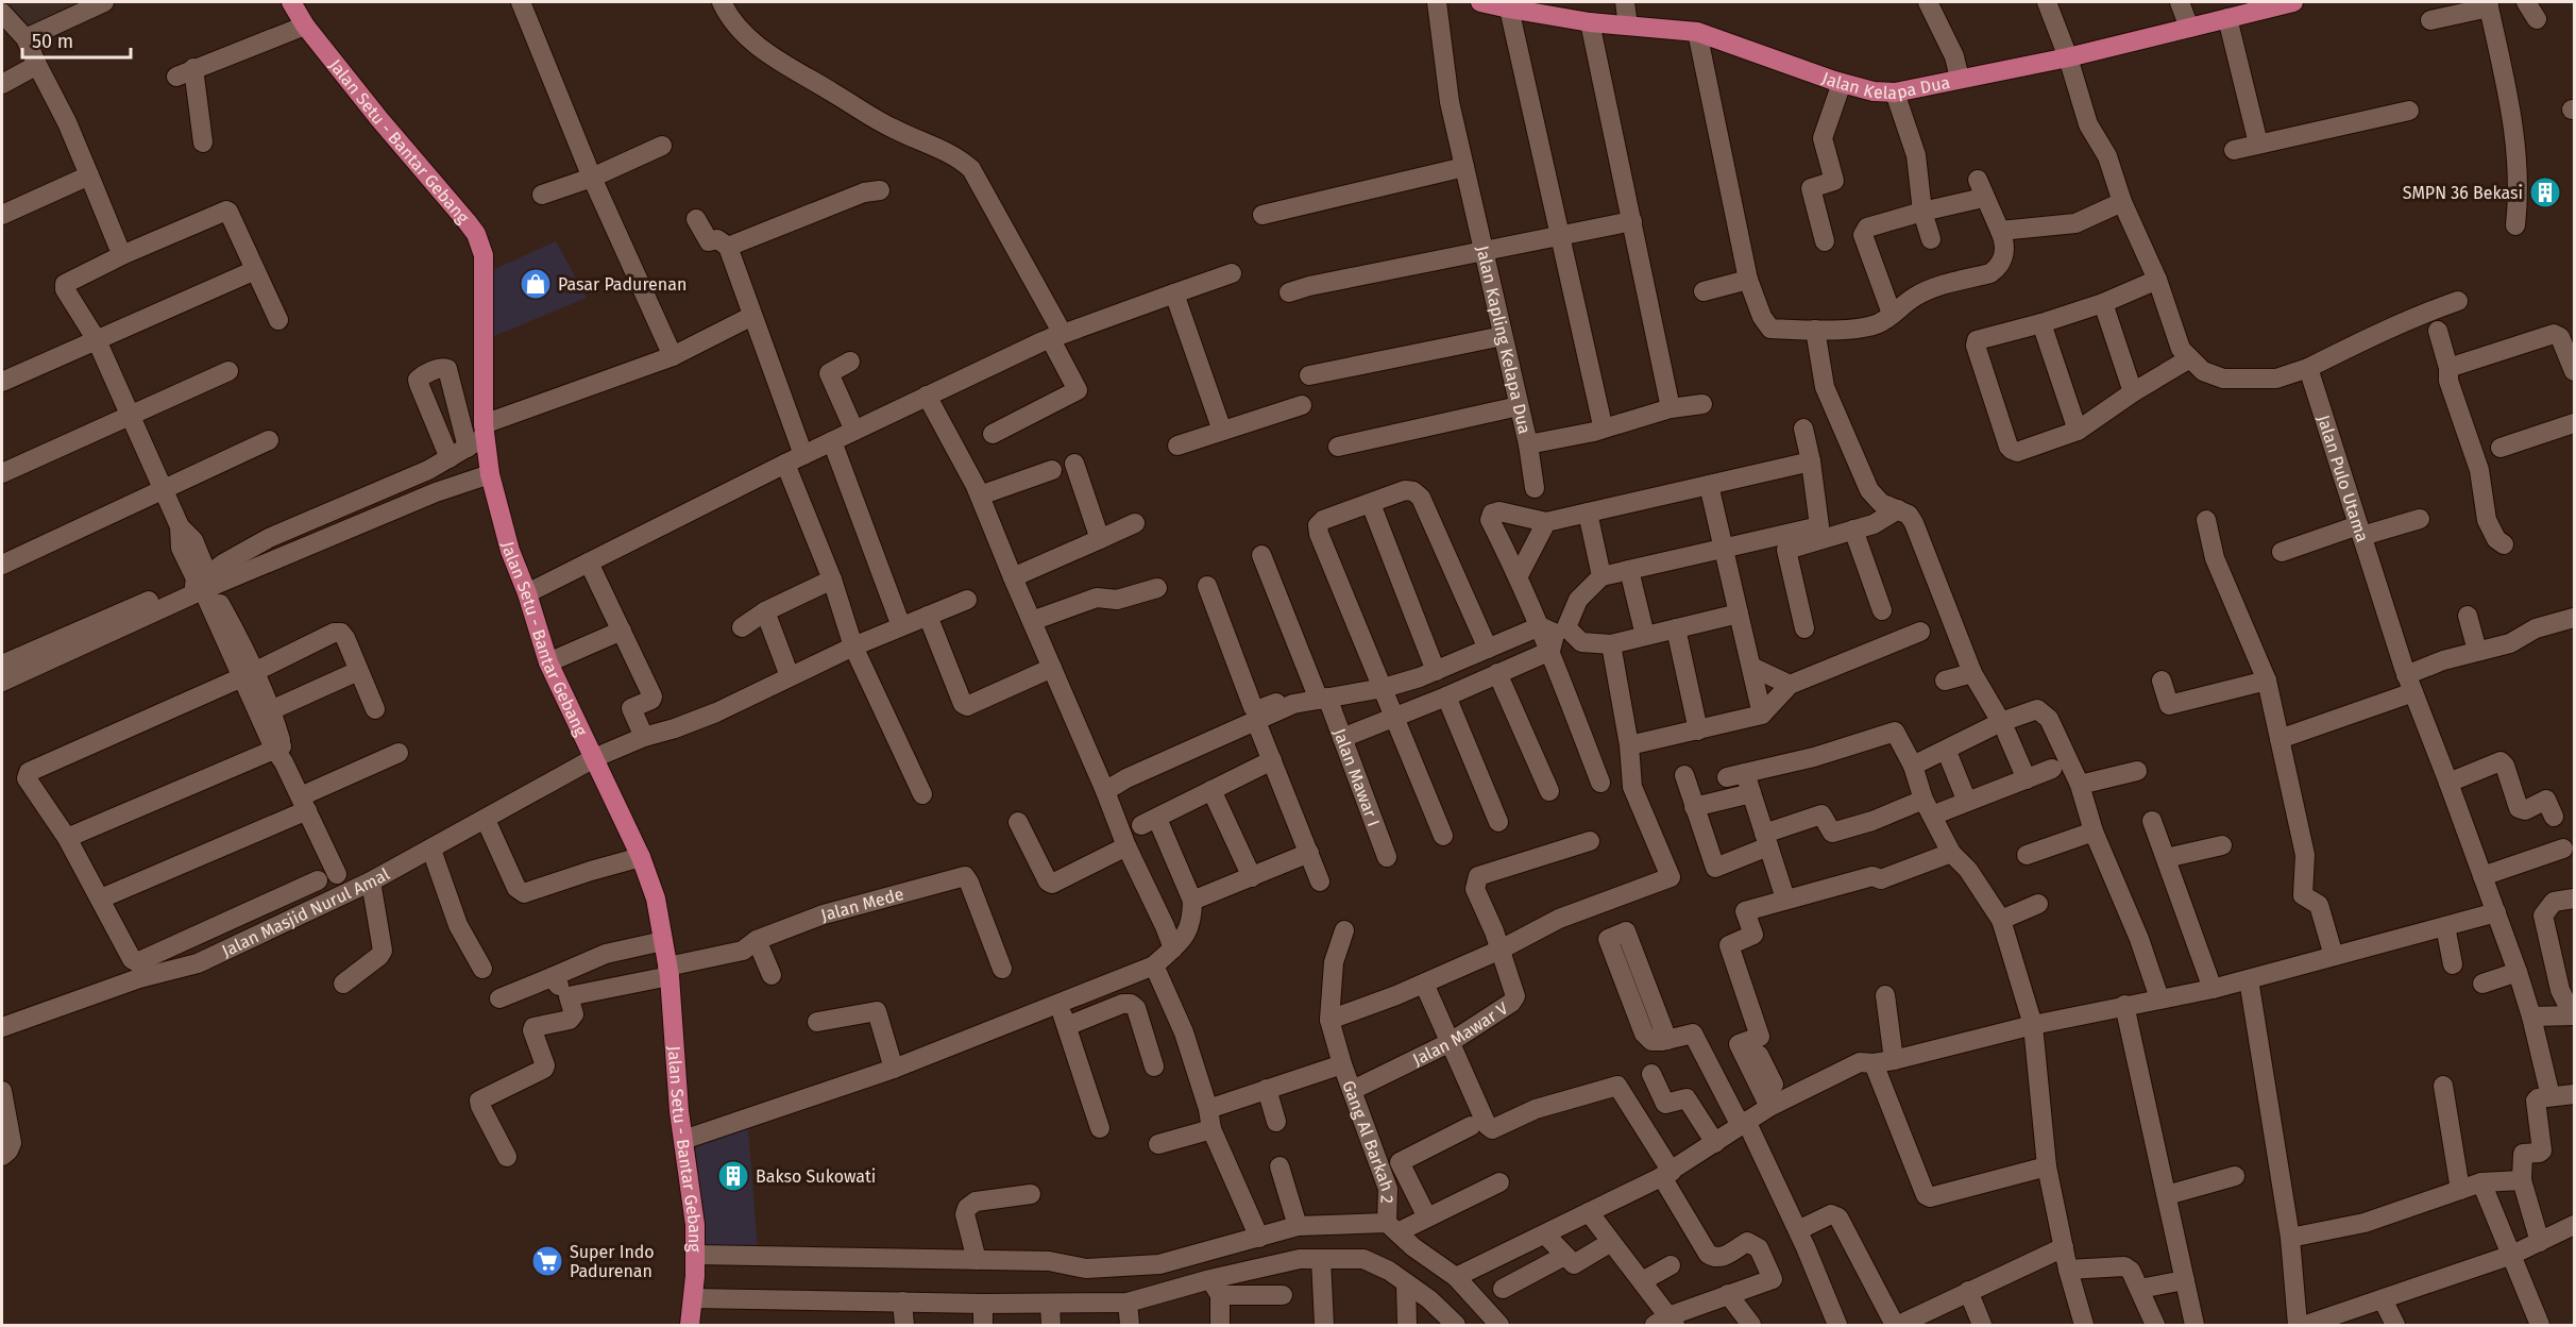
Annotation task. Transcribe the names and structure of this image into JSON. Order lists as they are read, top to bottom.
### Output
{
  "streets": {
    "main road": ["Jalan Kelapa Dua", "Jalan Setu - Bantar Gebang"],
    "street": [
      "Jalan Kapling Kelapa Dua",
      "Jalan Pulo Utama",
      "Jalan Mawar I",
      "Jalan Mede",
      "Jalan Masjid Nurul Amal",
      "Jalan Mawar V",
      "Gang Al Barkah 2"
    ]
  },
  "crossings": [
    ["Jalan Setu - Bantar Gebang", "Jalan Mede"],
    ["Jalan Setu - Bantar Gebang", "Jalan Masjid Nurul Amal"],
    ["Jalan Mawar V", "Gang Al Barkah 2"]
  ],
  "places": {
    "building": ["SMPN 36 Bekasi", "Bakso Sukowati"],
    "shop": ["Pasar Padurenan"],
    "supermarket": ["Super Indo Padurenan"]
  },
  "scale_bar": "50 m"
}
